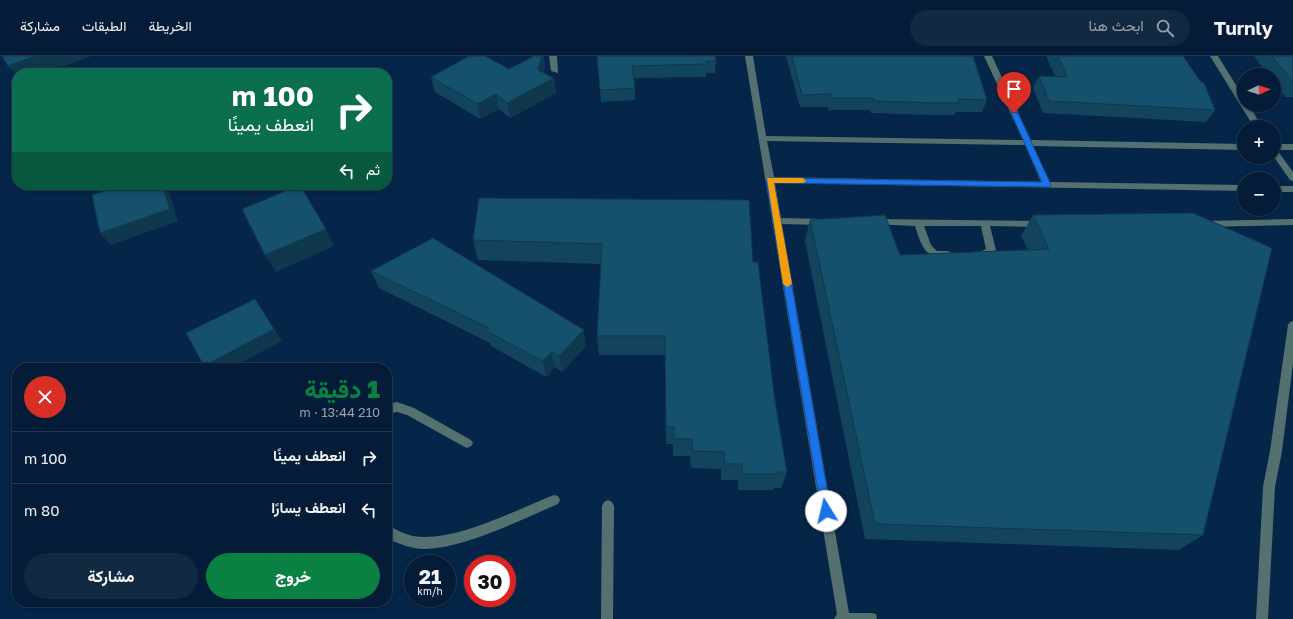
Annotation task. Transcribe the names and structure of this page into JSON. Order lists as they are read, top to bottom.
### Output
{
  "north": "right",
  "page": {
    "header": "Turnly",
    "search": "ابحث هنا",
    "nav": ["الخريطة", "الطبقات", "مشاركة"],
    "map_buttons": ["+", "−"],
    "turn": ["100 m", "انعطف يمينًا"],
    "then": "ثم",
    "heading": ["1 دقيقة", "210 m · 13:44"],
    "list": [
      {
        "name": "انعطف يمينًا",
        "value": "100 m"
      },
      {
        "name": "انعطف يسارًا",
        "value": "80 m"
      }
    ],
    "buttons": ["خروج", "مشاركة"],
    "speed": "21 km/h",
    "limit": "30"
  }
}
